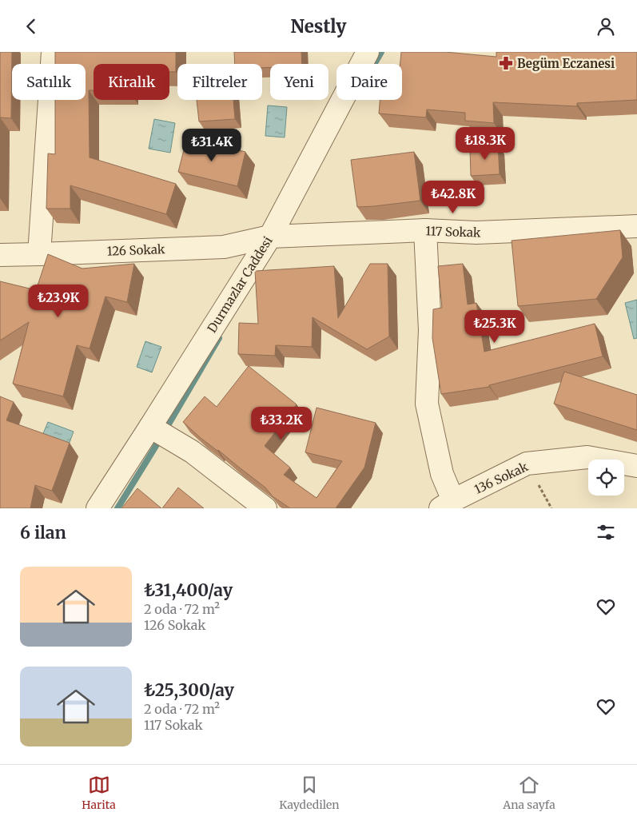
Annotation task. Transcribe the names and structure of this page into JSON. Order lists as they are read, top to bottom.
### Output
{
  "streets": {
    "street": [
      "117 Sokak",
      "126 Sokak",
      "Durmazlar Caddesi",
      "136 Sokak"
    ]
  },
  "crossings": [
    ["117 Sokak", "126 Sokak"],
    ["117 Sokak", "Durmazlar Caddesi"],
    ["126 Sokak", "Durmazlar Caddesi"]
  ],
  "places": {
    "pharmacy": ["Begüm Eczanesi"]
  },
  "page": {
    "header": "Nestly",
    "chip": [
      "Satılık",
      "Kiralık",
      "Filtreler",
      "Yeni",
      "Daire"
    ],
    "price": [
      "₺18.3K",
      "₺31.4K",
      "₺42.8K",
      "₺23.9K",
      "₺25.3K",
      "₺33.2K"
    ],
    "heading": "6 ilan",
    "list": [
      {
        "name": "₺31,400/ay",
        "note": "2 oda · 72 m² · 126 Sokak"
      },
      {
        "name": "₺25,300/ay",
        "note": "2 oda · 72 m² · 117 Sokak"
      }
    ],
    "tabs": ["Harita", "Kaydedilen", "Ana sayfa"]
  }
}
